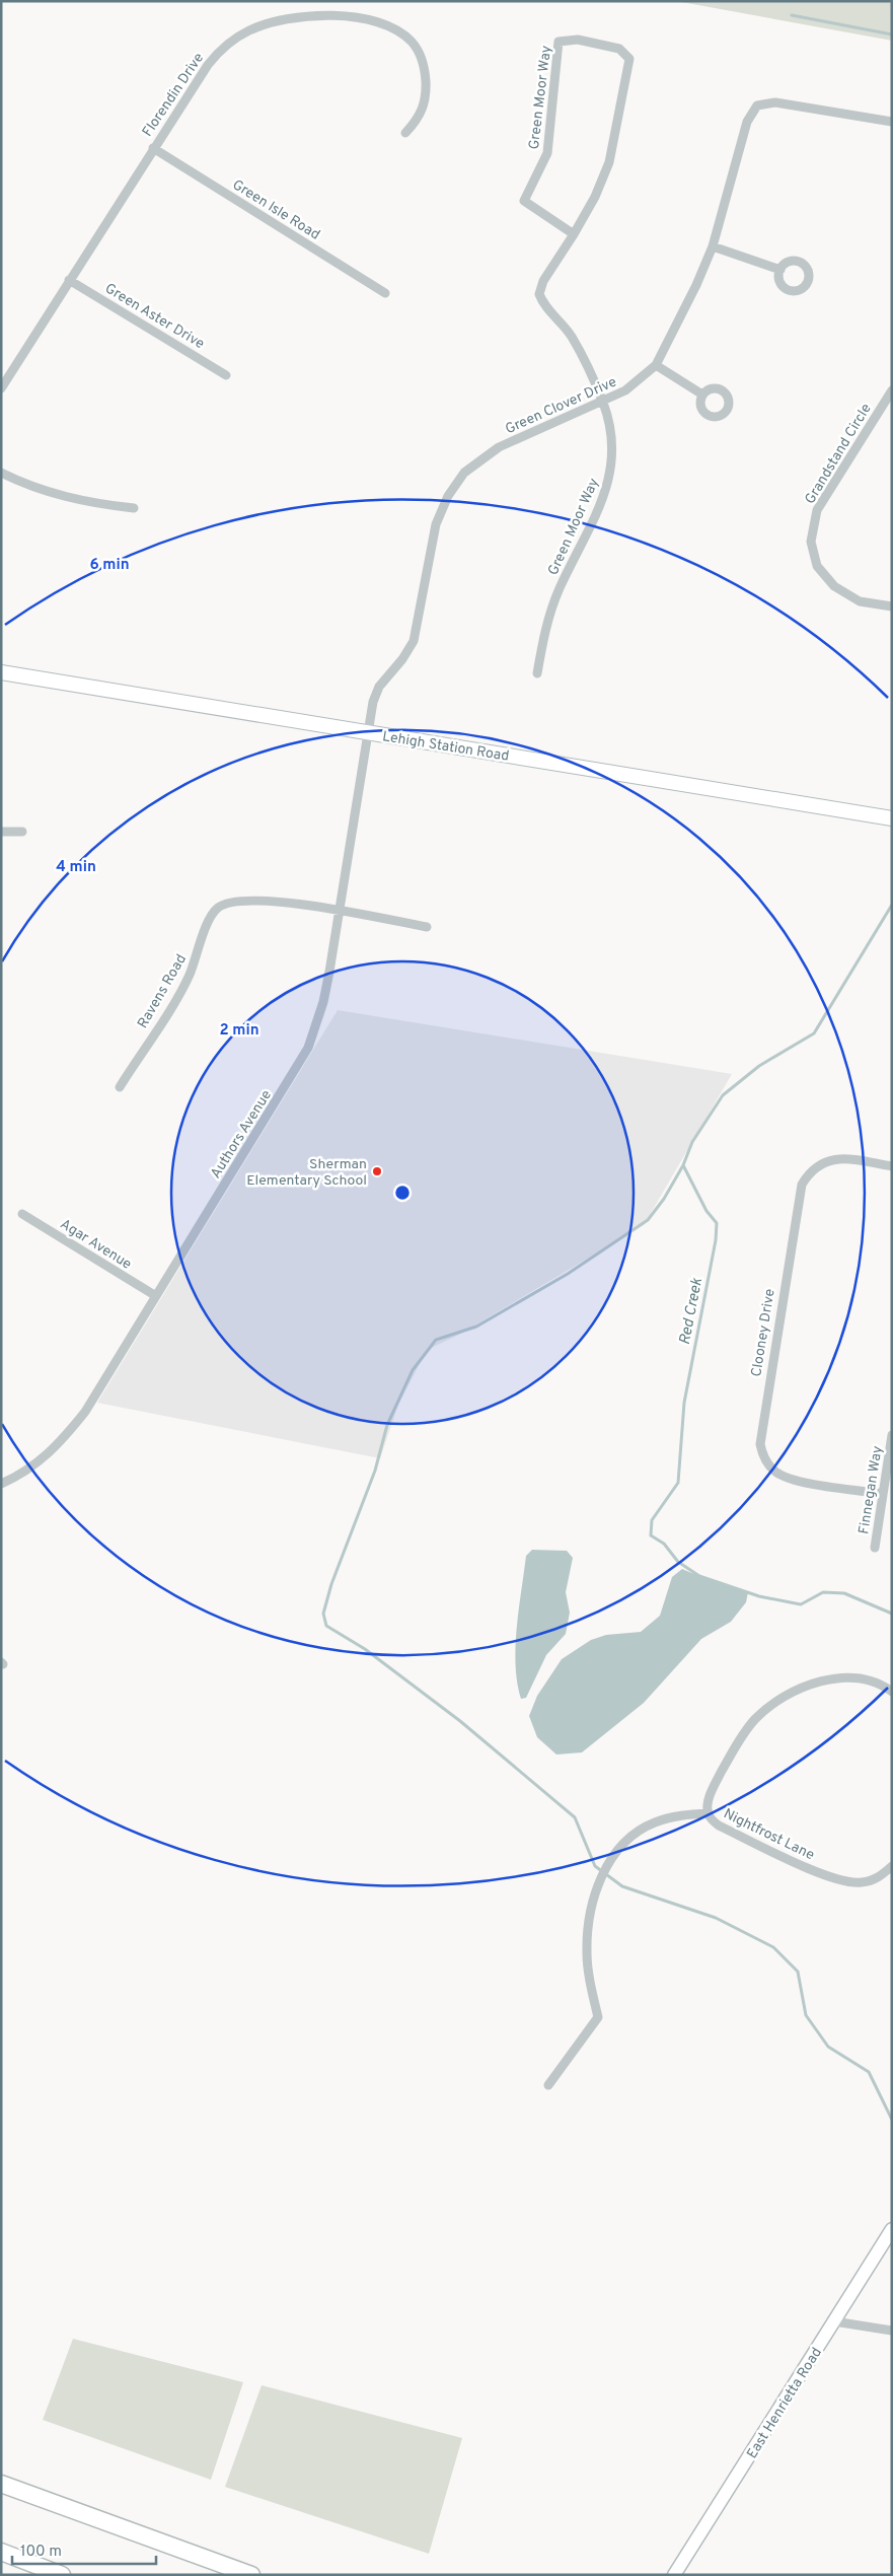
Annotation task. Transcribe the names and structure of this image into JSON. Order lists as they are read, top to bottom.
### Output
{
  "streets": {
    "main road": ["Lehigh Station Road", "East Henrietta Road"],
    "street": [
      "Florendin Drive",
      "Green Moor Way",
      "Green Isle Road",
      "Green Aster Drive",
      "Green Clover Drive",
      "Grandstand Circle",
      "Ravens Road",
      "Authors Avenue",
      "Agar Avenue",
      "Clooney Drive",
      "Finnegan Way",
      "Nightfrost Lane"
    ]
  },
  "crossings": [
    ["Florendin Drive", "Green Isle Road"],
    ["Florendin Drive", "Green Aster Drive"],
    ["Green Moor Way", "Green Clover Drive"],
    ["Green Clover Drive", "Lehigh Station Road"],
    ["Green Clover Drive", "Authors Avenue"],
    ["Lehigh Station Road", "Authors Avenue"],
    ["Ravens Road", "Authors Avenue"],
    ["Authors Avenue", "Agar Avenue"],
    ["Clooney Drive", "Finnegan Way"]
  ],
  "water": ["Red Creek"],
  "places": ["Sherman Elementary School"],
  "scale_bar": "100 m",
  "rings": ["6 min", "4 min", "2 min"]
}
